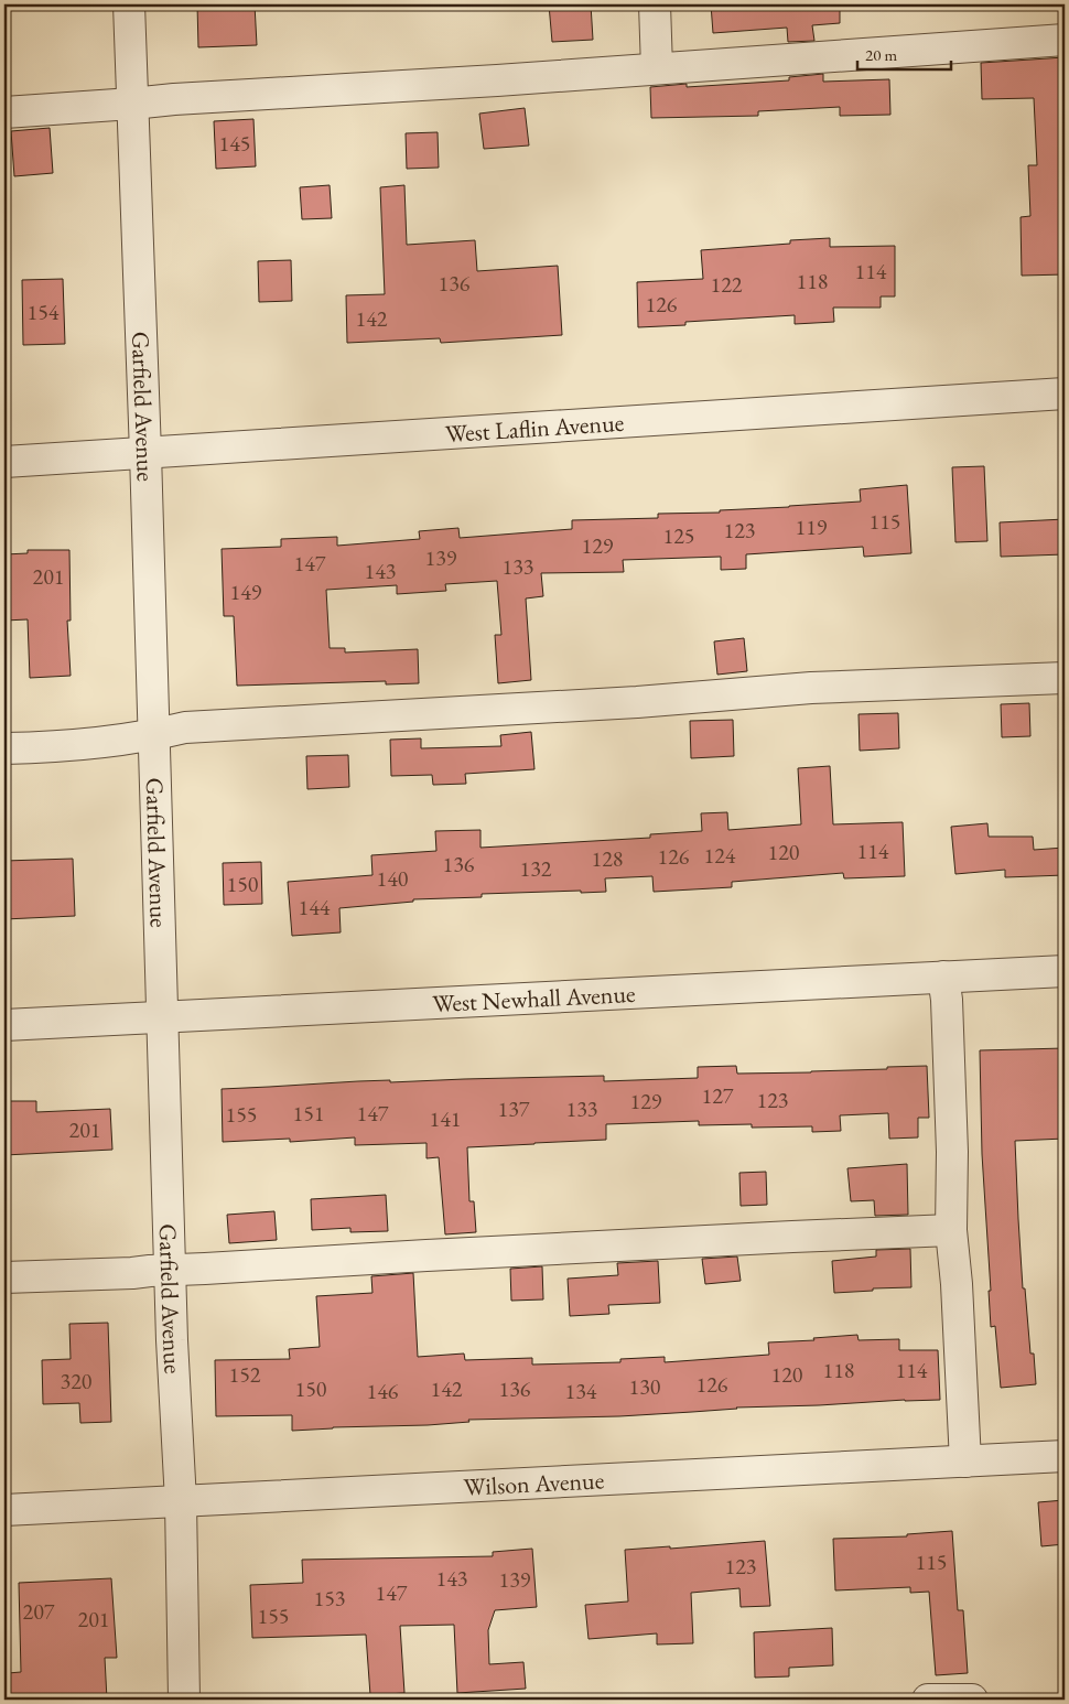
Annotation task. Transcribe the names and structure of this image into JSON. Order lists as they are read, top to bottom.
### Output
{
  "streets": {
    "street": [
      "Garfield Avenue",
      "West Laflin Avenue",
      "West Newhall Avenue",
      "Wilson Avenue"
    ]
  },
  "crossings": [
    ["Garfield Avenue", "West Laflin Avenue"],
    ["Garfield Avenue", "West Newhall Avenue"],
    ["Garfield Avenue", "Wilson Avenue"]
  ],
  "house_numbers": [
    "145",
    "114",
    "118",
    "136",
    "122",
    "126",
    "154",
    "142",
    "115",
    "119",
    "123",
    "125",
    "129",
    "139",
    "147",
    "133",
    "143",
    "201",
    "149",
    "114",
    "120",
    "124",
    "126",
    "128",
    "136",
    "132",
    "140",
    "150",
    "144",
    "127",
    "123",
    "129",
    "137",
    "133",
    "151",
    "147",
    "155",
    "141",
    "201",
    "118",
    "114",
    "152",
    "120",
    "320",
    "126",
    "130",
    "150",
    "142",
    "136",
    "146",
    "134",
    "115",
    "123",
    "143",
    "139",
    "147",
    "153",
    "207",
    "155",
    "201"
  ],
  "scale_bar": "20 m"
}
